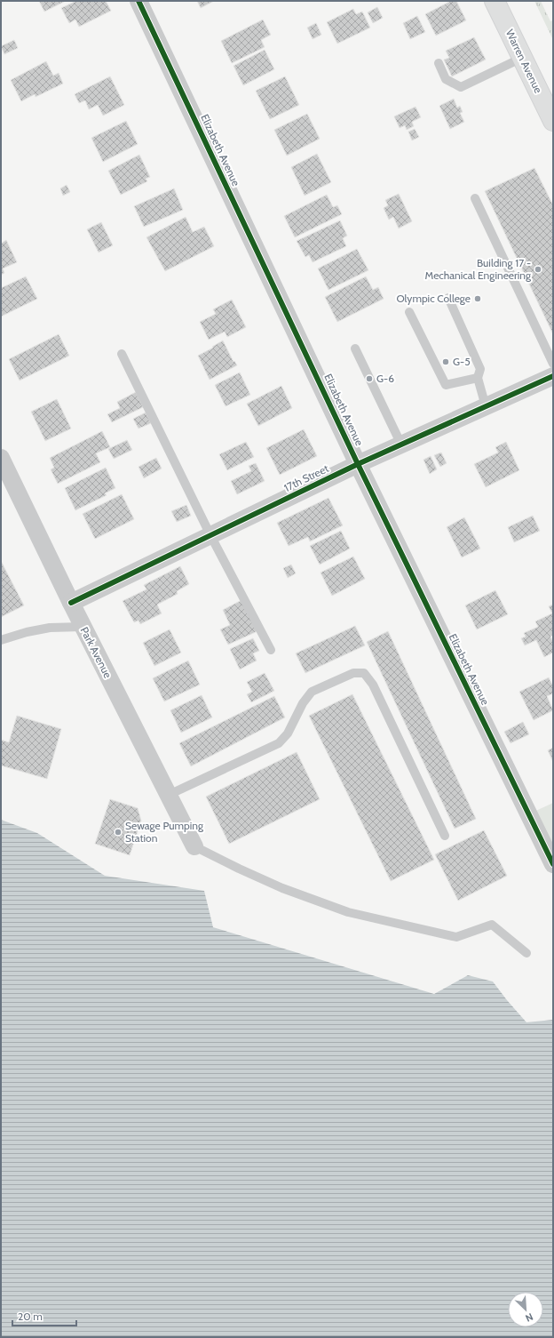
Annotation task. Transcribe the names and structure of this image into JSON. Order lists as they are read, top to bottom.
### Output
{
  "streets": {
    "main road": ["Warren Avenue"],
    "street": ["Elizabeth Avenue", "17th Street", "Park Avenue"]
  },
  "crossings": [
    ["Elizabeth Avenue", "17th Street"],
    ["17th Street", "Park Avenue"]
  ],
  "places": [
    "Building 17 - Mechanical Engineering",
    "Olympic College",
    "G-5",
    "G-6",
    "Sewage Pumping Station"
  ],
  "scale_bar": "20 m",
  "north": "bottom right"
}
